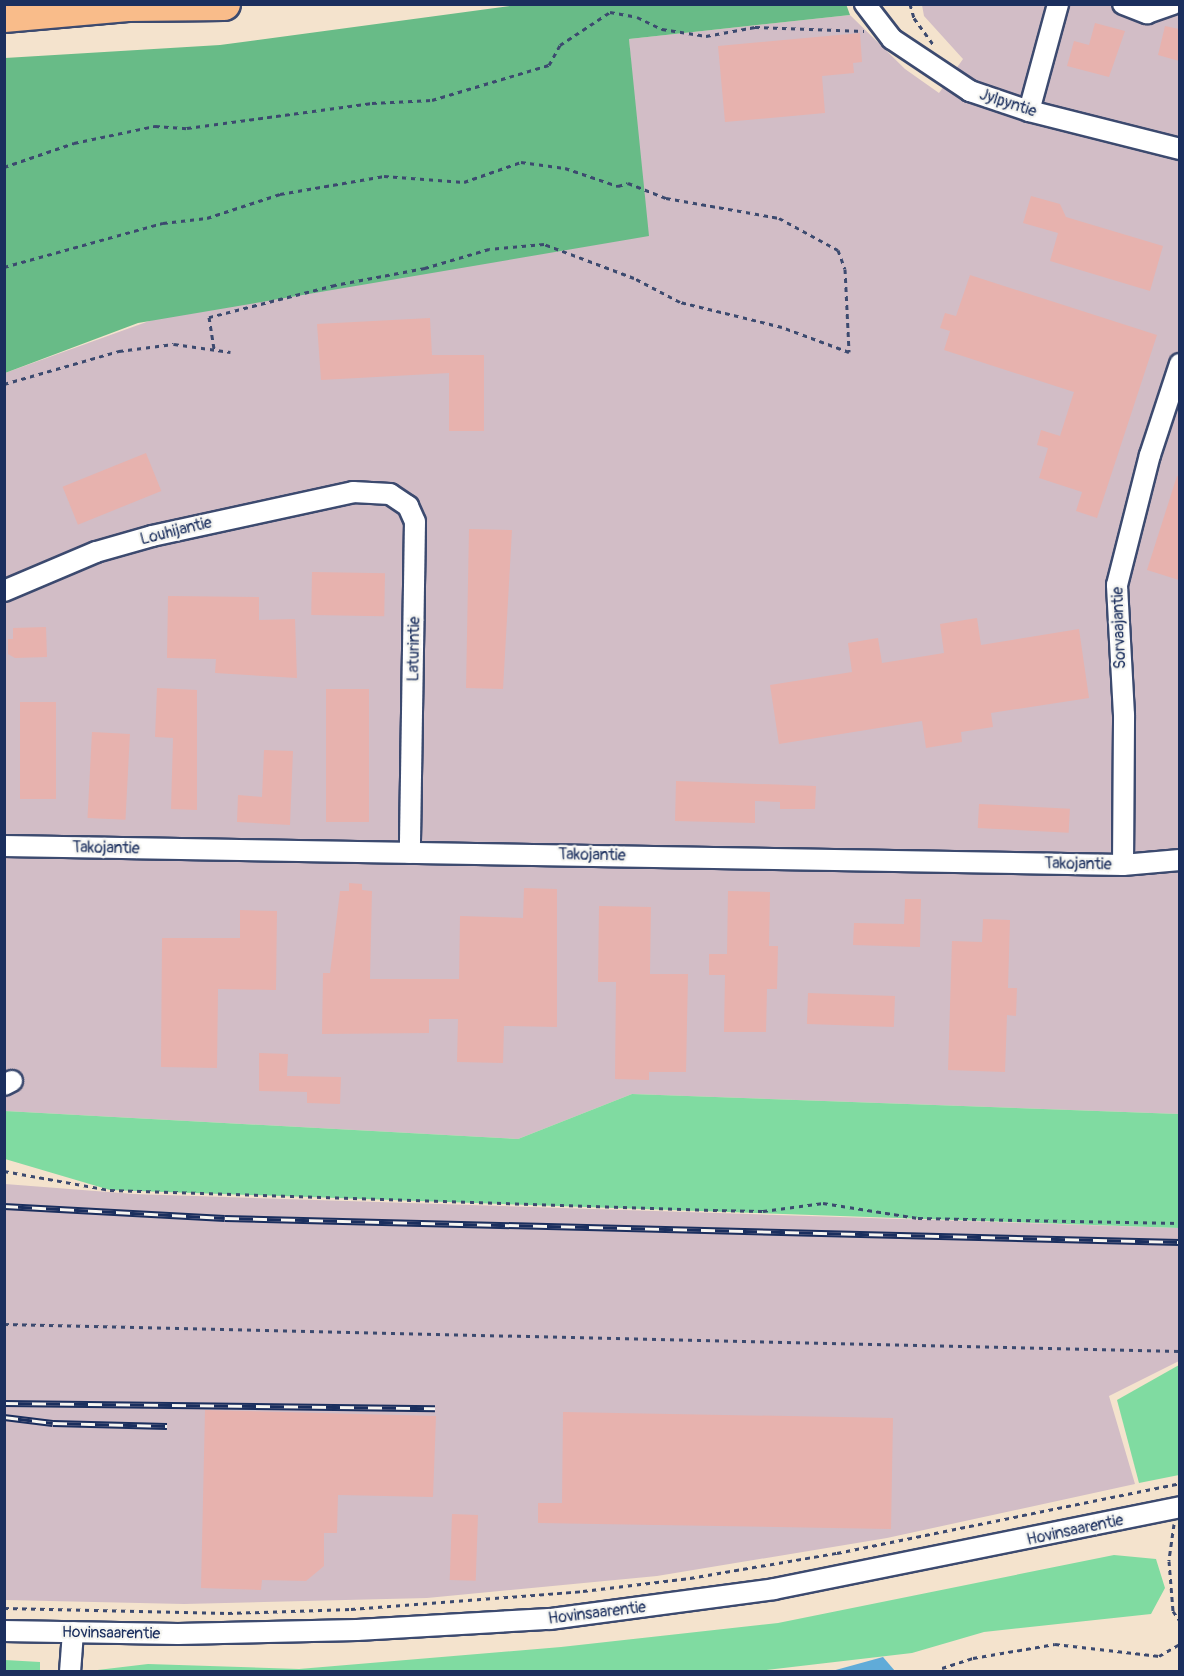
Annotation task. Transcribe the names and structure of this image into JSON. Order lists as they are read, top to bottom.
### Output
{
  "streets": {
    "street": [
      "Jylpyntie",
      "Louhijantie",
      "Sorvaajantie",
      "Laturintie",
      "Takojantie",
      "Hovinsaarentie"
    ]
  },
  "crossings": [
    ["Louhijantie", "Laturintie"],
    ["Sorvaajantie", "Takojantie"],
    ["Laturintie", "Takojantie"]
  ]
}
